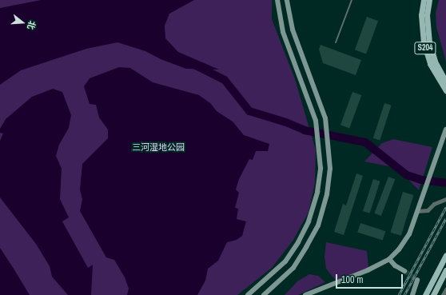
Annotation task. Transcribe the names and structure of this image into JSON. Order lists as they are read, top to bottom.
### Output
{
  "streets": {
    "main road": ["S204"]
  },
  "parks": ["三河湿地公园"],
  "scale_bar": "100 m",
  "north": "right"
}
